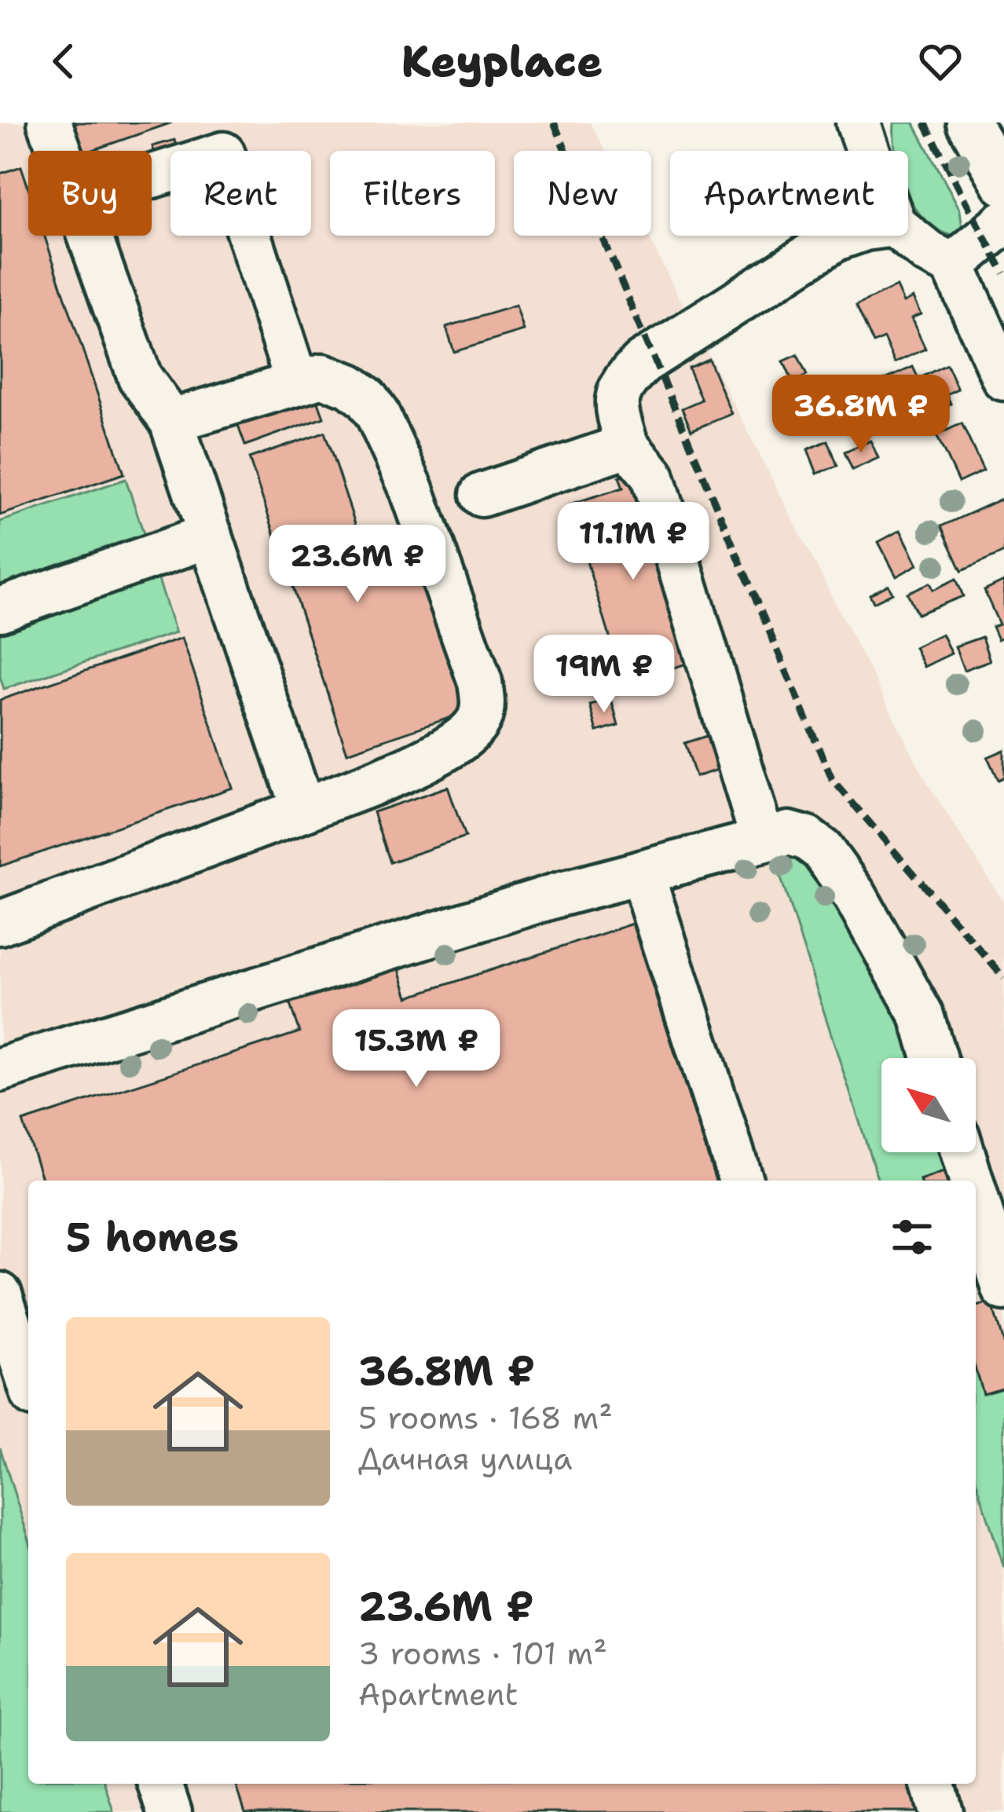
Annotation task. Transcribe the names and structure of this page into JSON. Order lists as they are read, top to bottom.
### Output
{
  "north": "top left",
  "page": {
    "header": "Keyplace",
    "chip": [
      "Buy",
      "Rent",
      "Filters",
      "New",
      "Apartment"
    ],
    "price": [
      "36.8M ₽",
      "11.1M ₽",
      "23.6M ₽",
      "19M ₽",
      "15.3M ₽"
    ],
    "heading": "5 homes",
    "list": [
      {
        "name": "36.8M ₽",
        "note": "5 rooms · 168 m² · Дачная улица"
      },
      {
        "name": "23.6M ₽",
        "note": "3 rooms · 101 m² · Apartment"
      }
    ]
  }
}
